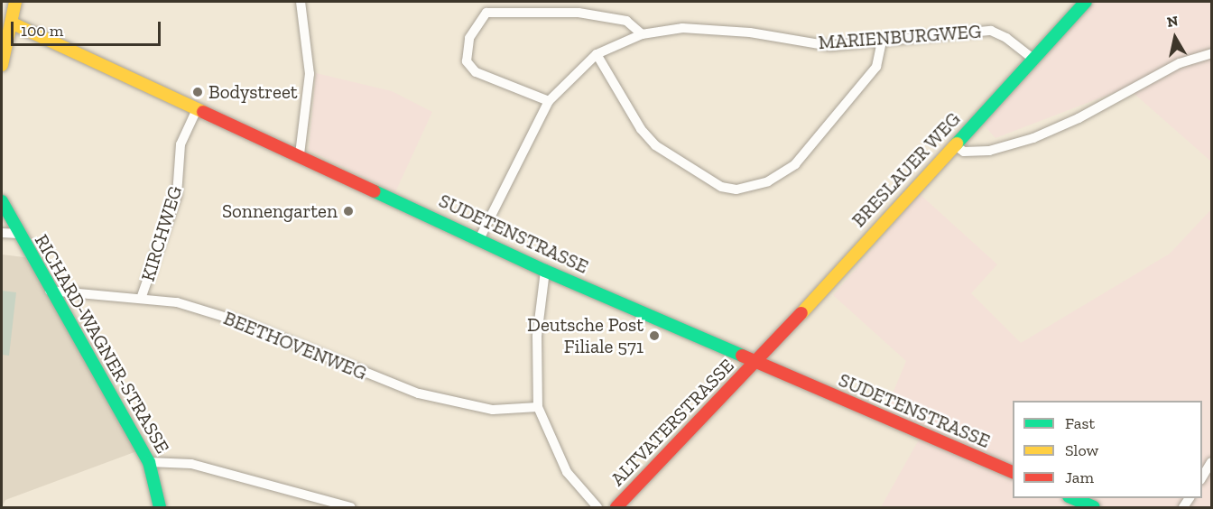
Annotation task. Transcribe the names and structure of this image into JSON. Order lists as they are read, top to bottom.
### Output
{
  "streets": {
    "street": [
      "MARIENBURGWEG",
      "BRESLAUER WEG",
      "KIRCHWEG",
      "SUDETENSTRASSE",
      "RICHARD-WAGNER-STRASSE",
      "BEETHOVENWEG",
      "ALTVATERSTRASSE"
    ]
  },
  "crossings": [
    ["MARIENBURGWEG", "BRESLAUER WEG"],
    ["MARIENBURGWEG", "SUDETENSTRASSE"],
    ["BRESLAUER WEG", "SUDETENSTRASSE"],
    ["BRESLAUER WEG", "ALTVATERSTRASSE"],
    ["KIRCHWEG", "SUDETENSTRASSE"],
    ["KIRCHWEG", "BEETHOVENWEG"],
    ["SUDETENSTRASSE", "ALTVATERSTRASSE"],
    ["RICHARD-WAGNER-STRASSE", "BEETHOVENWEG"]
  ],
  "places": ["Bodystreet", "Sonnengarten", "Deutsche Post Filiale 571"],
  "legend": ["Fast", "Slow", "Jam"],
  "scale_bar": "100 m",
  "north": "top"
}
